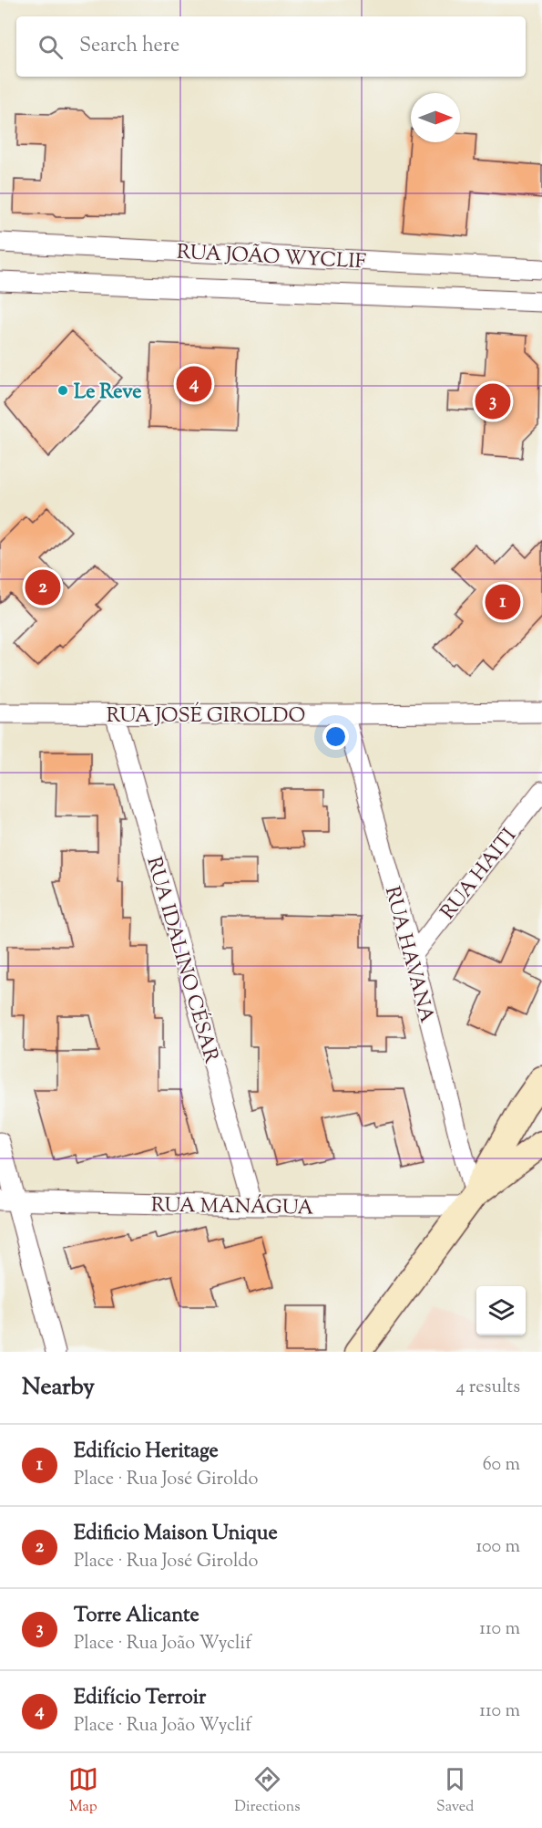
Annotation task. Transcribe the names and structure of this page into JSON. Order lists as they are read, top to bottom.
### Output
{
  "streets": {
    "street": [
      "RUA JOÃO WYCLIF",
      "RUA JOSÉ GIROLDO",
      "RUA HAITI",
      "RUA HAVANA",
      "RUA IDALINO CÉSAR",
      "RUA MANÁGUA"
    ]
  },
  "crossings": [
    ["RUA JOSÉ GIROLDO", "RUA HAVANA"],
    ["RUA JOSÉ GIROLDO", "RUA IDALINO CÉSAR"],
    ["RUA HAITI", "RUA HAVANA"],
    ["RUA HAVANA", "RUA MANÁGUA"],
    ["RUA IDALINO CÉSAR", "RUA MANÁGUA"]
  ],
  "places": ["Le Reve"],
  "north": "right",
  "page": {
    "search": "Search here",
    "pins": [
      "4",
      "3",
      "2",
      "1"
    ],
    "heading": ["Nearby", "4 results"],
    "list": [
      {
        "mark": "1",
        "name": "Edifício Heritage",
        "note": "Place · Rua José Giroldo",
        "value": "60 m"
      },
      {
        "mark": "2",
        "name": "Edificio Maison Unique",
        "note": "Place · Rua José Giroldo",
        "value": "100 m"
      },
      {
        "mark": "3",
        "name": "Torre Alicante",
        "note": "Place · Rua João Wyclif",
        "value": "110 m"
      },
      {
        "mark": "4",
        "name": "Edifício Terroir",
        "note": "Place · Rua João Wyclif",
        "value": "110 m"
      }
    ],
    "nav": ["Map", "Directions", "Saved"]
  }
}
